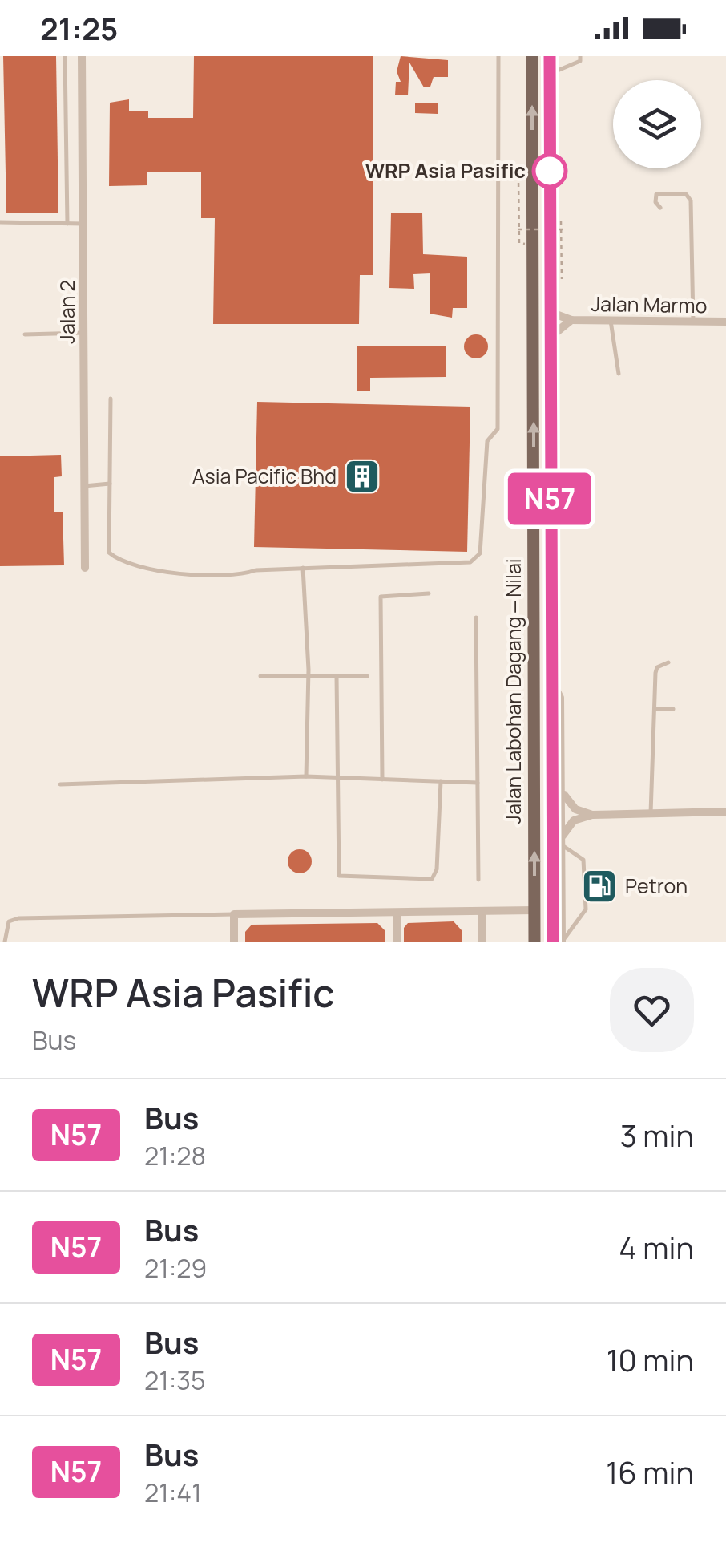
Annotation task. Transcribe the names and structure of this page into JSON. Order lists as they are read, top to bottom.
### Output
{
  "streets": {
    "main road": ["Jalan Labohan Dagang ‒ Nilai"],
    "street": ["Jalan Marmo", "Jalan 2"]
  },
  "places": {
    "other": ["WRP Asia Pasific"],
    "building": ["Asia Pacific Bhd"],
    "fuel station": ["Petron"]
  },
  "lines": ["bus line N57"],
  "page": {
    "status": "21:25",
    "on_map": "N57",
    "heading": ["WRP Asia Pasific", "Bus"],
    "list": [
      {
        "mark": "N57",
        "name": "Bus",
        "note": "21:28",
        "value": "3 min"
      },
      {
        "mark": "N57",
        "name": "Bus",
        "note": "21:29",
        "value": "4 min"
      },
      {
        "mark": "N57",
        "name": "Bus",
        "note": "21:35",
        "value": "10 min"
      },
      {
        "mark": "N57",
        "name": "Bus",
        "note": "21:41",
        "value": "16 min"
      }
    ]
  }
}
